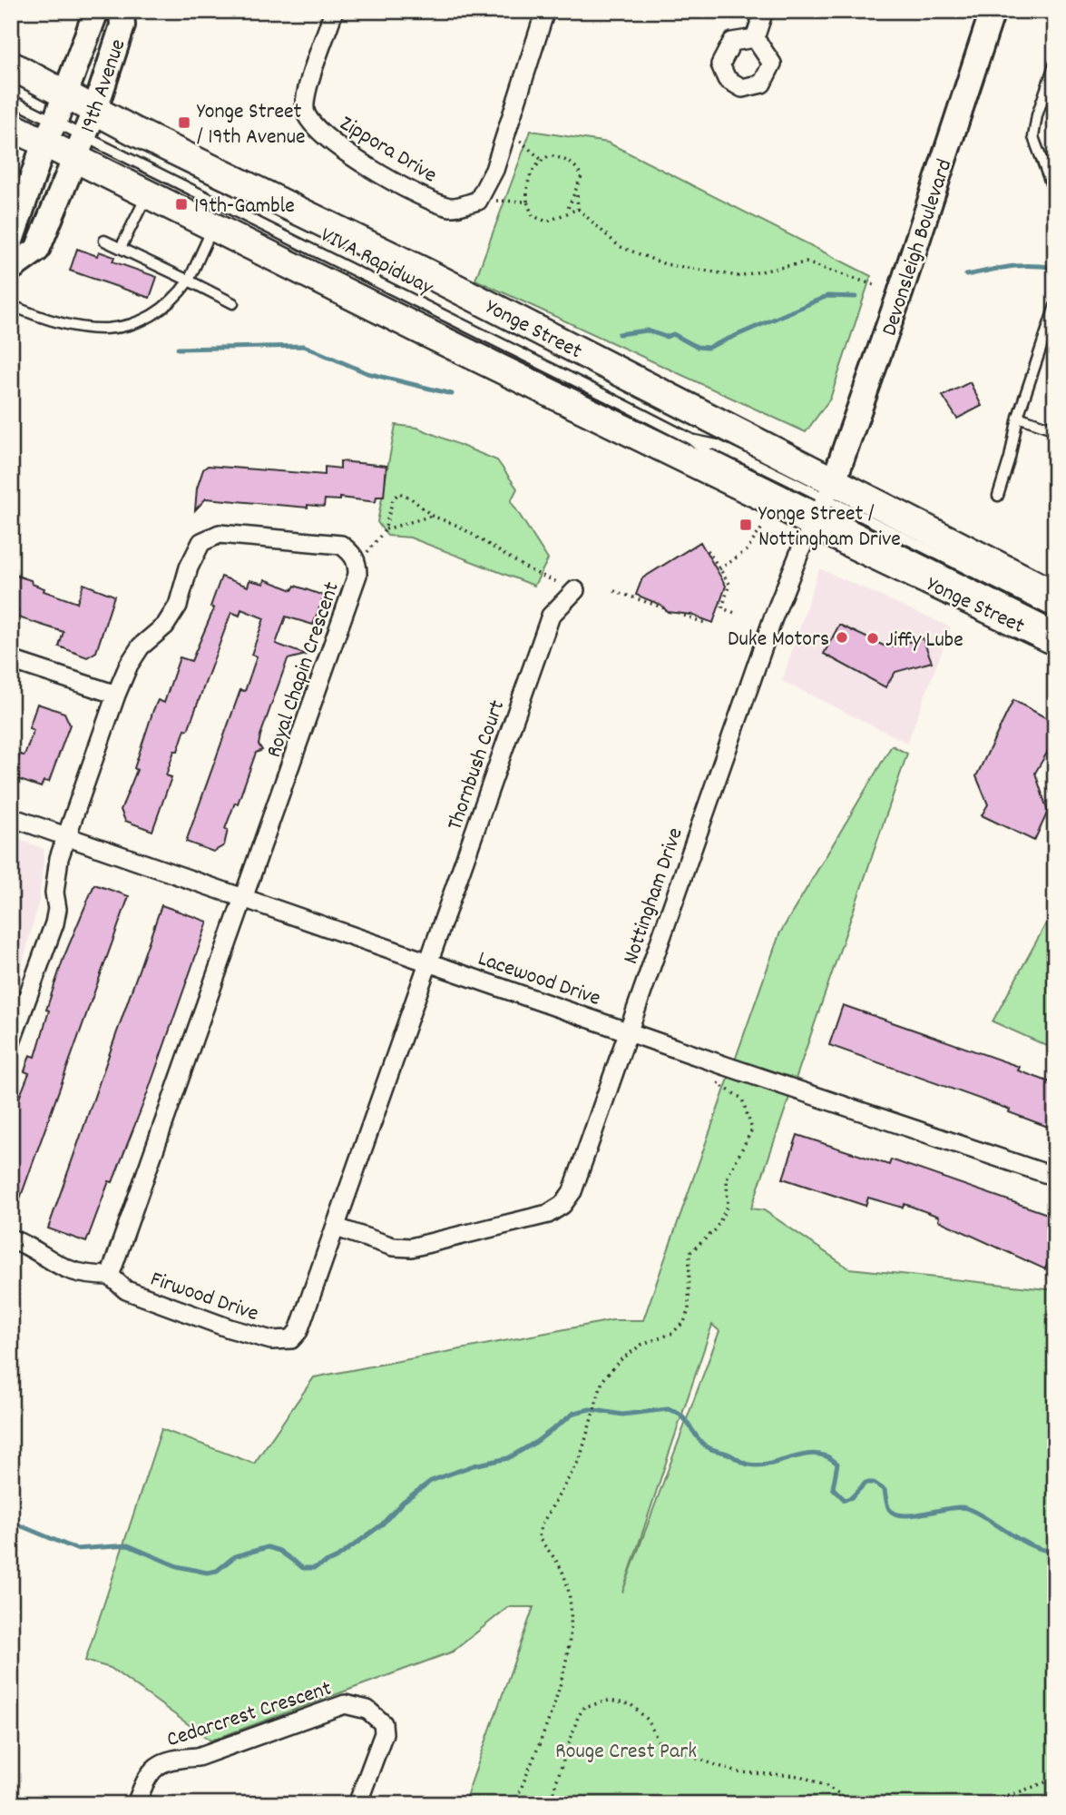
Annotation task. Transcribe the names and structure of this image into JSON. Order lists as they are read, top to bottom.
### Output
{
  "streets": {
    "main road": ["Yonge Street"],
    "street": [
      "19th Avenue",
      "Zippora Drive",
      "Devonsleigh Boulevard",
      "Royal Chapin Crescent",
      "Thornbush Court",
      "Nottingham Drive",
      "Lacewood Drive",
      "Firwood Drive",
      "Cedarcrest Crescent"
    ],
    "lane": ["VIVA Rapidway"]
  },
  "crossings": [
    ["19th Avenue", "VIVA Rapidway"],
    ["19th Avenue", "Yonge Street"],
    ["Devonsleigh Boulevard", "VIVA Rapidway"],
    ["Devonsleigh Boulevard", "Yonge Street"],
    ["Devonsleigh Boulevard", "Nottingham Drive"],
    ["VIVA Rapidway", "Yonge Street"],
    ["VIVA Rapidway", "Nottingham Drive"],
    ["Yonge Street", "Nottingham Drive"],
    ["Royal Chapin Crescent", "Lacewood Drive"],
    ["Thornbush Court", "Lacewood Drive"],
    ["Thornbush Court", "Firwood Drive"],
    ["Nottingham Drive", "Lacewood Drive"],
    ["Nottingham Drive", "Firwood Drive"],
    ["Lacewood Drive", "Firwood Drive"]
  ],
  "parks": ["Rouge Crest Park"],
  "places": {
    "transit": ["Yonge Street / 19th Avenue", "19th-Gamble", "Yonge Street / Nottingham Drive"],
    "other": ["Duke Motors", "Jiffy Lube"]
  }
}
